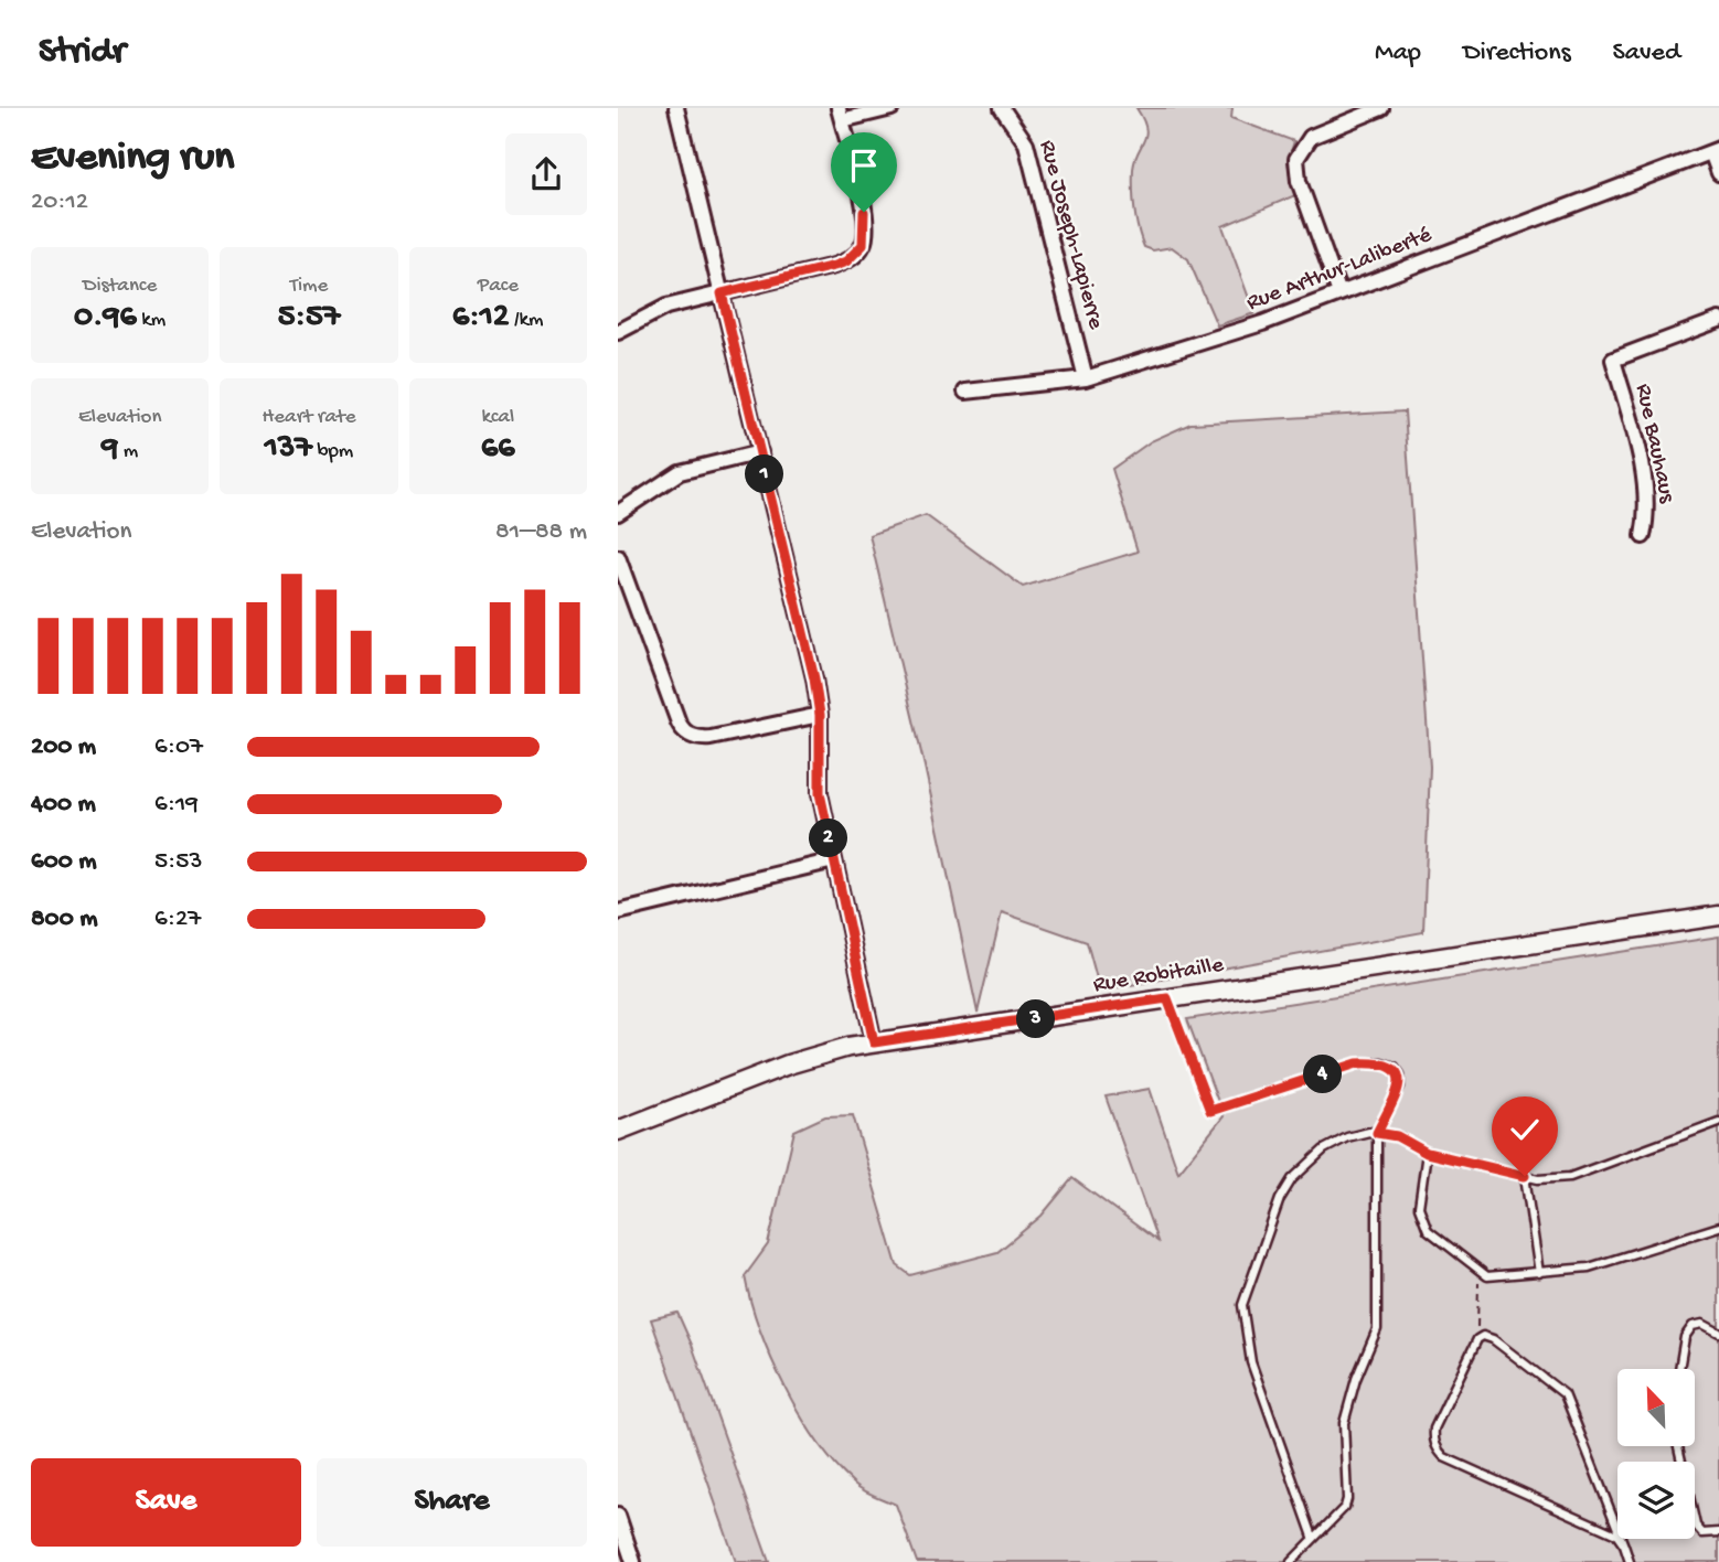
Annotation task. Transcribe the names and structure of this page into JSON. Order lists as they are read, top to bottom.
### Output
{
  "streets": {
    "street": [
      "Rue Joseph-Lapierre",
      "Rue Arthur-Laliberté",
      "Rue Bauhaus",
      "Rue Robitaille"
    ]
  },
  "crossings": [
    ["Rue Joseph-Lapierre", "Rue Arthur-Laliberté"]
  ],
  "north": "top left",
  "page": {
    "header": "Stridr",
    "nav": ["Map", "Directions", "Saved"],
    "heading": ["Evening run", "20:12"],
    "stats": [
      ["Distance", "0.96 km"],
      ["Time", "5:57"],
      ["Pace", "6:12 /km"],
      ["Elevation", "9 m"],
      ["Heart rate", "137 bpm"],
      ["kcal", "66"]
    ],
    "pins": [
      "1",
      "2",
      "3",
      "4"
    ],
    "chart": ["Elevation", "81–88 m"],
    "list": [
      {
        "name": "200 m",
        "note": "6:07"
      },
      {
        "name": "400 m",
        "note": "6:19"
      },
      {
        "name": "600 m",
        "note": "5:53"
      },
      {
        "name": "800 m",
        "note": "6:27"
      }
    ],
    "buttons": ["Save", "Share"]
  }
}
